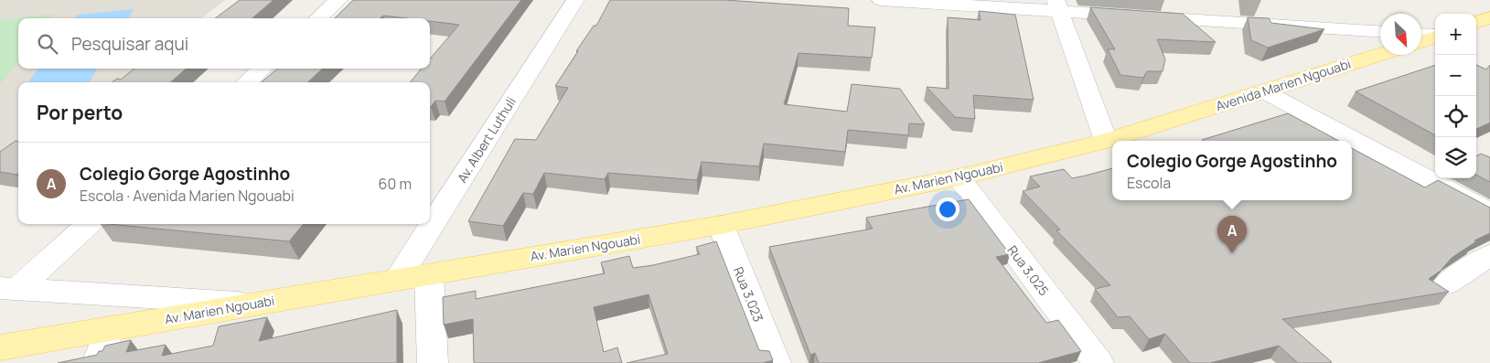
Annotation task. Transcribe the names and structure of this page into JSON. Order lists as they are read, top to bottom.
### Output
{
  "streets": {
    "main road": ["Avenida Marien Ngouabi", "Av. Marien Ngouabi"],
    "street": ["Av. Albert Luthuli", "Rua 3.025", "Rua 3.023"]
  },
  "crossings": [
    ["Avenida Marien Ngouabi", "Av. Marien Ngouabi"],
    ["Av. Albert Luthuli", "Av. Marien Ngouabi"],
    ["Av. Marien Ngouabi", "Rua 3.025"],
    ["Av. Marien Ngouabi", "Rua 3.023"]
  ],
  "north": "bottom right",
  "page": {
    "map_buttons": ["+", "−"],
    "search": "Pesquisar aqui",
    "heading": "Por perto",
    "popup": ["Colegio Gorge Agostinho", "Escola"],
    "list": [
      {
        "mark": "A",
        "name": "Colegio Gorge Agostinho",
        "note": "Escola · Avenida Marien Ngouabi",
        "value": "60 m"
      }
    ],
    "pins": "A"
  }
}
